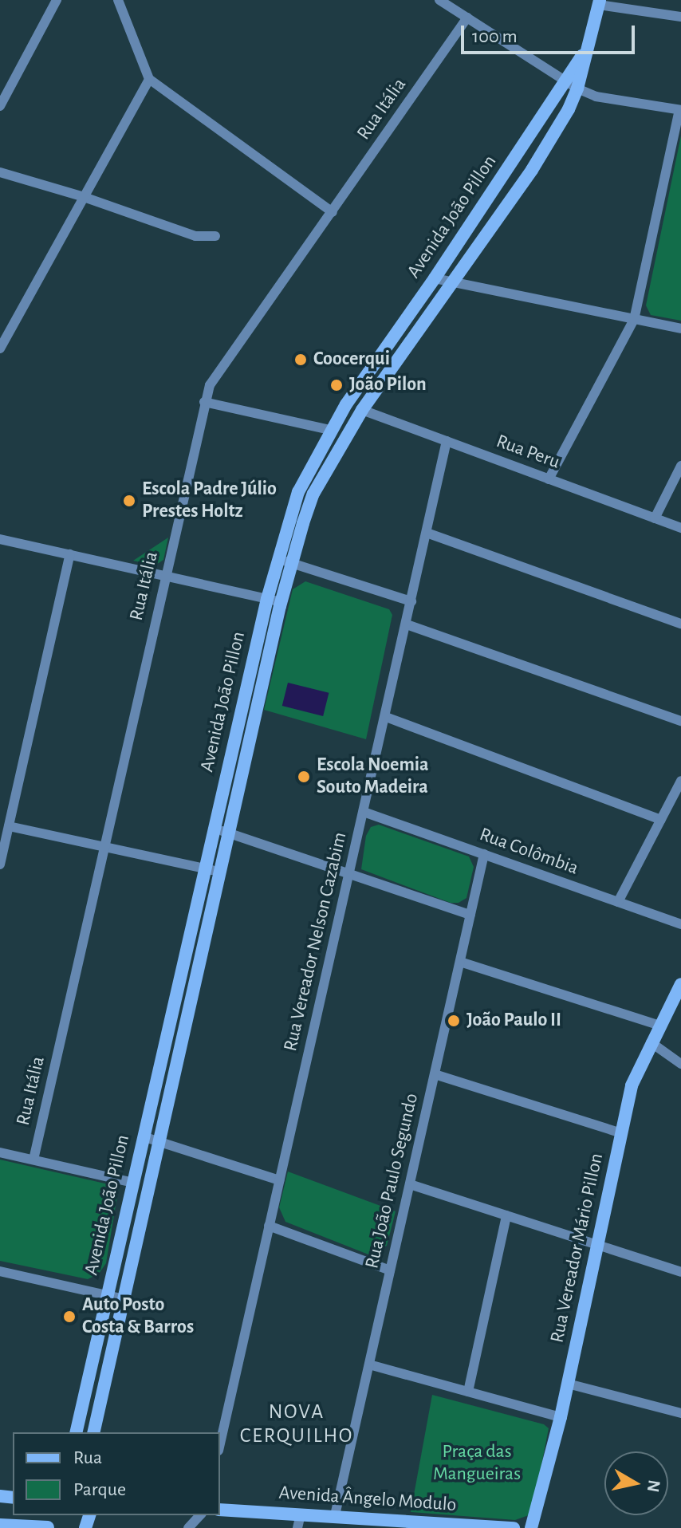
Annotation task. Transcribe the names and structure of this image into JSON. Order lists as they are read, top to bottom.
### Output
{
  "streets": {
    "main road": ["Avenida João Pillon", "Rua Vereador Mário Pillon", "Avenida Ângelo Modulo"],
    "street": [
      "Rua Itália",
      "Rua Peru",
      "Rua Colômbia",
      "Rua Vereador Nelson Cazabim",
      "Rua João Paulo Segundo"
    ]
  },
  "crossings": [
    ["Avenida João Pillon", "Rua Peru"],
    ["Rua Peru", "Rua Vereador Nelson Cazabim"],
    ["Rua Colômbia", "Rua Vereador Nelson Cazabim"],
    ["Rua Colômbia", "Rua João Paulo Segundo"],
    ["Rua João Paulo Segundo", "Avenida Ângelo Modulo"]
  ],
  "districts": ["NOVA CERQUILHO"],
  "parks": ["Praça das Mangueiras"],
  "places": [
    "Coocerqui",
    "João Pilon",
    "Escola Padre Júlio Prestes Holtz",
    "Escola Noemia Souto Madeira",
    "João Paulo II",
    "Auto Posto Costa & Barros"
  ],
  "legend": ["Rua", "Parque"],
  "scale_bar": "100 m",
  "north": "right"
}
